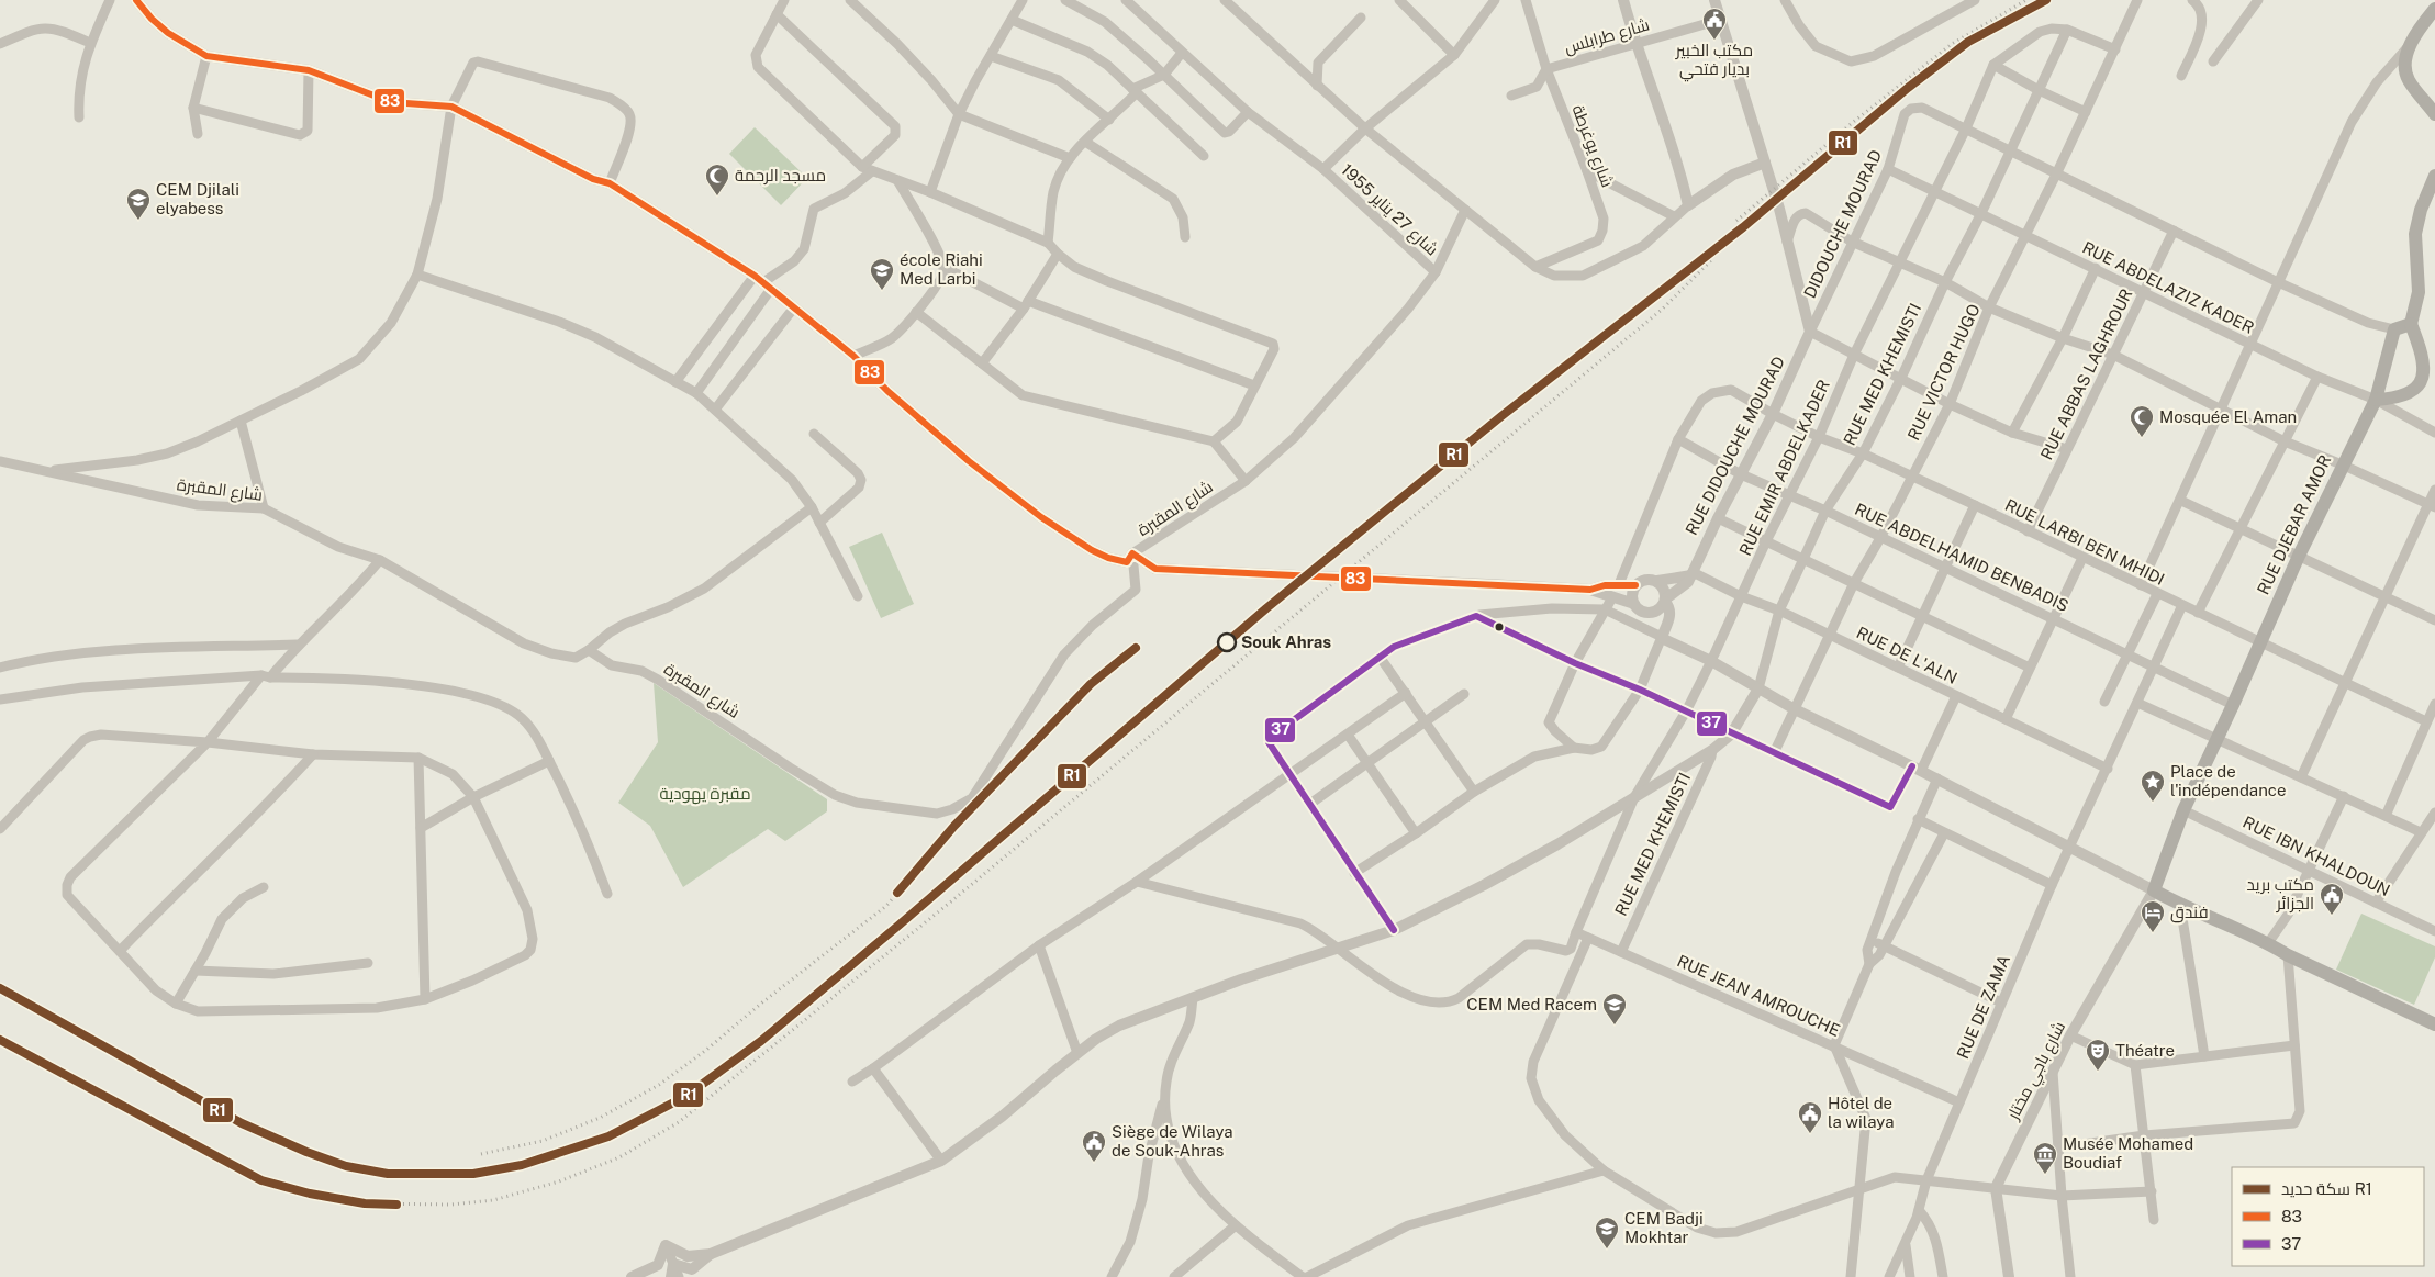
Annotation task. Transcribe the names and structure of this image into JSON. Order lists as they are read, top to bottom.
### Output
{
  "streets": {
    "main road": ["RUE DJEBAR AMOR"],
    "street": [
      "شارع طرابلس",
      "شارع يوغرطة",
      "شارع 27 يناير 1955",
      "DIDOUCHE MOURAD",
      "RUE ABDELAZIZ KADER",
      "RUE VICTOR HUGO",
      "RUE MED KHEMISTI",
      "RUE ABBAS LAGHROUR",
      "RUE DIDOUCHE MOURAD",
      "RUE EMIR ABDELKADER",
      "شارع المقبرة",
      "RUE LARBI BEN MHIDI",
      "RUE ABDELHAMID BENBADIS",
      "RUE DE L'ALN",
      "RUE IBN KHALDOUN",
      "RUE JEAN AMROUCHE",
      "RUE DE ZAMA",
      "شارع باجي مختار"
    ]
  },
  "crossings": [
    ["شارع طرابلس", "شارع يوغرطة"],
    ["شارع 27 يناير 1955", "شارع المقبرة"],
    ["DIDOUCHE MOURAD", "RUE ABDELAZIZ KADER"],
    ["DIDOUCHE MOURAD", "RUE DIDOUCHE MOURAD"],
    ["DIDOUCHE MOURAD", "RUE EMIR ABDELKADER"],
    ["RUE ABDELAZIZ KADER", "RUE VICTOR HUGO"],
    ["RUE ABDELAZIZ KADER", "RUE MED KHEMISTI"],
    ["RUE ABDELAZIZ KADER", "RUE ABBAS LAGHROUR"],
    ["RUE ABDELAZIZ KADER", "RUE EMIR ABDELKADER"],
    ["RUE ABDELAZIZ KADER", "RUE DJEBAR AMOR"],
    ["RUE VICTOR HUGO", "RUE LARBI BEN MHIDI"],
    ["RUE VICTOR HUGO", "RUE ABDELHAMID BENBADIS"],
    ["RUE VICTOR HUGO", "RUE DE L'ALN"],
    ["RUE MED KHEMISTI", "RUE EMIR ABDELKADER"],
    ["RUE MED KHEMISTI", "RUE LARBI BEN MHIDI"],
    ["RUE MED KHEMISTI", "RUE ABDELHAMID BENBADIS"],
    ["RUE MED KHEMISTI", "RUE DE L'ALN"],
    ["RUE MED KHEMISTI", "RUE JEAN AMROUCHE"],
    ["RUE ABBAS LAGHROUR", "RUE LARBI BEN MHIDI"],
    ["RUE DIDOUCHE MOURAD", "RUE LARBI BEN MHIDI"],
    ["RUE DIDOUCHE MOURAD", "RUE ABDELHAMID BENBADIS"],
    ["RUE DIDOUCHE MOURAD", "RUE DE L'ALN"],
    ["RUE EMIR ABDELKADER", "RUE LARBI BEN MHIDI"],
    ["RUE EMIR ABDELKADER", "RUE ABDELHAMID BENBADIS"],
    ["RUE EMIR ABDELKADER", "RUE DE L'ALN"],
    ["RUE EMIR ABDELKADER", "RUE JEAN AMROUCHE"],
    ["RUE DJEBAR AMOR", "RUE LARBI BEN MHIDI"],
    ["RUE DJEBAR AMOR", "RUE ABDELHAMID BENBADIS"],
    ["RUE DJEBAR AMOR", "RUE IBN KHALDOUN"],
    ["RUE DJEBAR AMOR", "شارع باجي مختار"],
    ["RUE LARBI BEN MHIDI", "RUE ABDELHAMID BENBADIS"],
    ["RUE LARBI BEN MHIDI", "RUE DE ZAMA"],
    ["RUE ABDELHAMID BENBADIS", "RUE DE ZAMA"],
    ["RUE DE L'ALN", "RUE DE ZAMA"],
    ["RUE JEAN AMROUCHE", "RUE DE ZAMA"]
  ],
  "parks": ["مقبرة يهودية"],
  "places": {
    "public building": [
      "مكتب الخبير بديار فتحي",
      "مكتب بريد الجزائر",
      "Hôtel de la wilaya",
      "Siège de Wilaya de Souk-Ahras"
    ],
    "mosque": ["مسجد الرحمة", "Mosquée El Aman"],
    "school or university": [
      "CEM Djilali elyabess",
      "école Riahi Med Larbi",
      "CEM Med Racem",
      "CEM Badji Mokhtar"
    ],
    "other": ["Souk Ahras"],
    "place": ["Place de l'indépendance"],
    "hotel": ["فندق"],
    "theatre": ["Théatre"],
    "museum": ["Musée Mohamed Boudiaf"]
  },
  "lines": ["rail line R1", "transit line 83", "transit line 37"],
  "legend": ["سكة حديد R1", "83", "37"]
}
